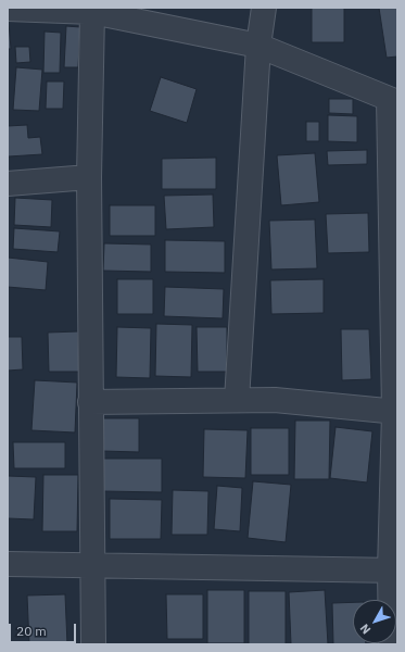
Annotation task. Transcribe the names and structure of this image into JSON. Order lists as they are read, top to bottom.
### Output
{
  "scale_bar": "20 m",
  "north": "bottom left"
}
